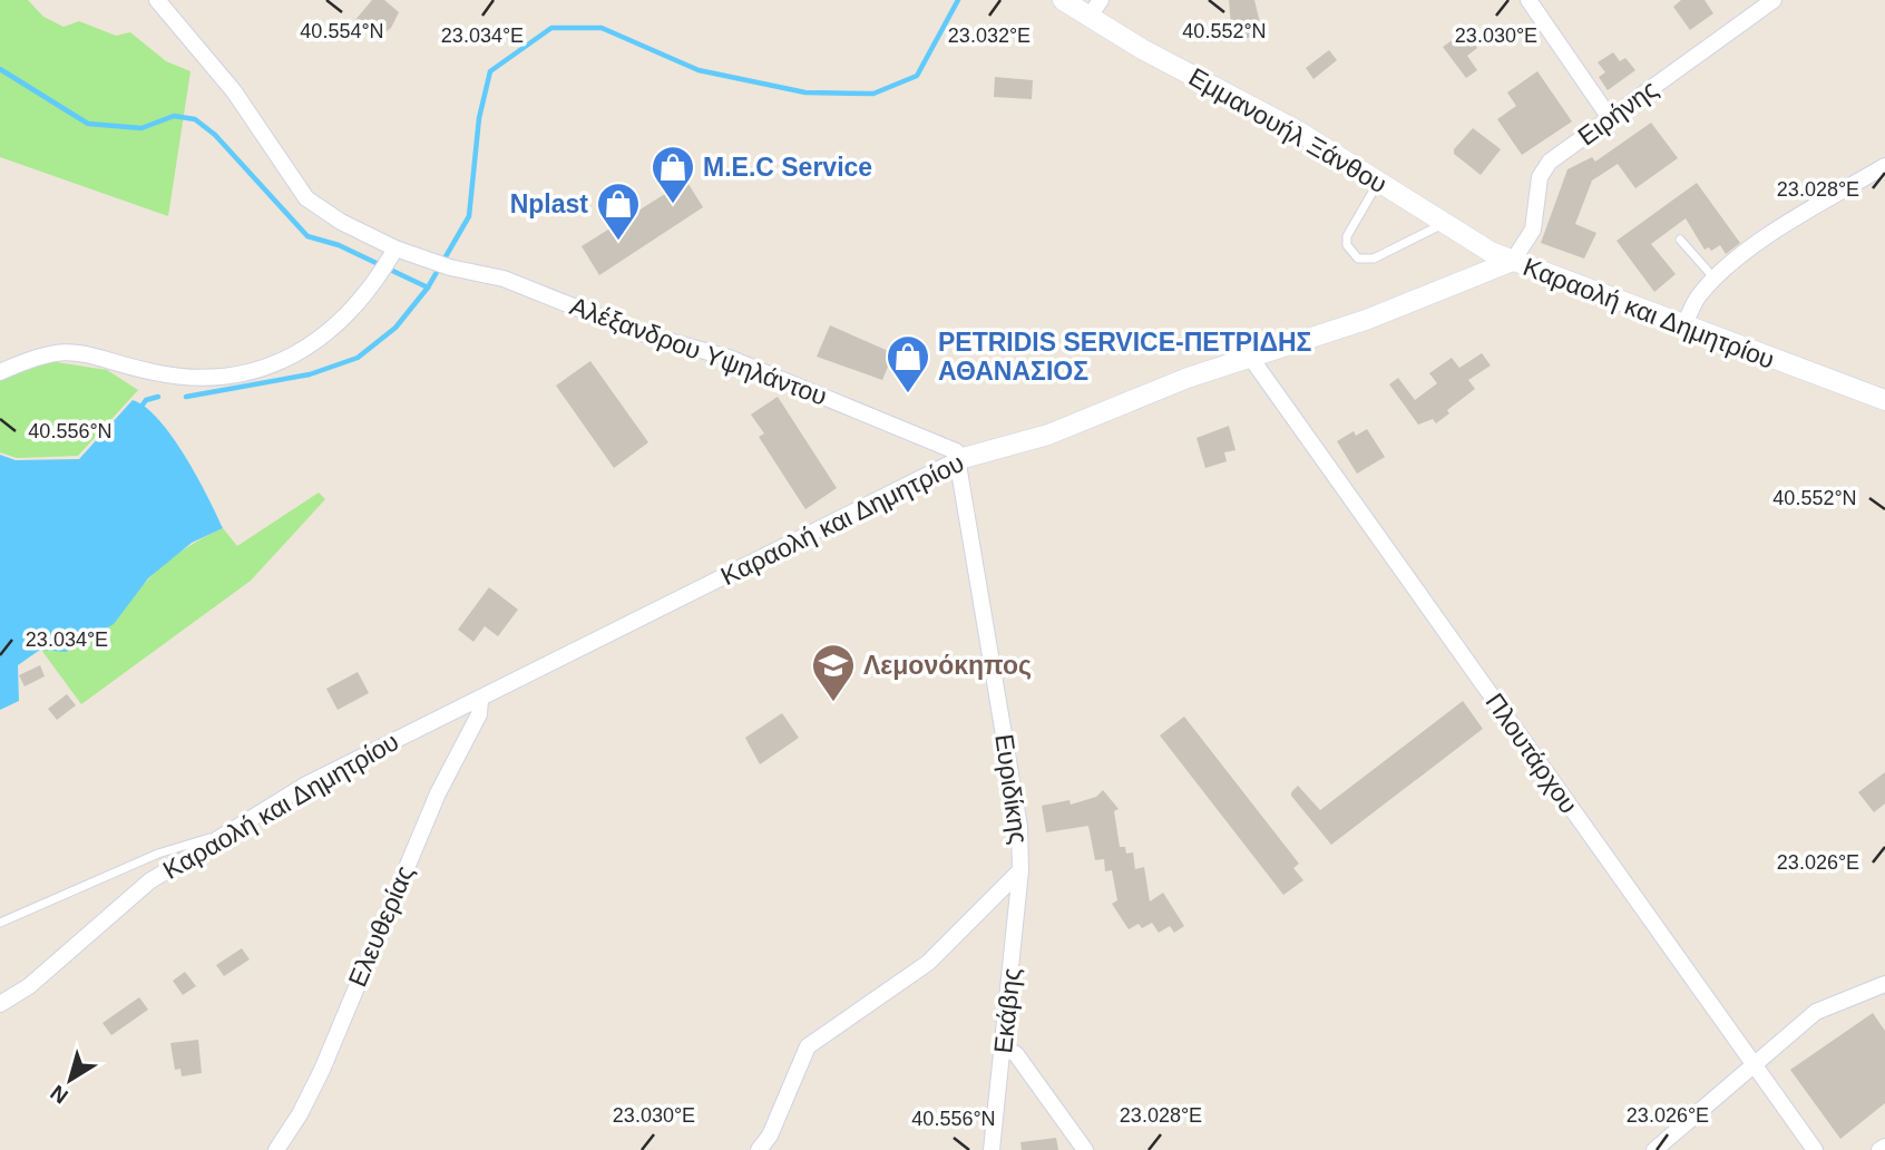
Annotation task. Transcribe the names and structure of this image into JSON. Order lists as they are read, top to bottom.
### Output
{
  "streets": {
    "street": [
      "Ειρήνης",
      "Εμμανουήλ Ξάνθου",
      "Καραολή και Δημητρίου",
      "Αλέξανδρου Υψηλάντου",
      "Πλουτάρχου",
      "Ευριδίκης",
      "Ελευθερίας",
      "Εκάβης"
    ]
  },
  "crossings": [
    ["Ειρήνης", "Εμμανουήλ Ξάνθου"],
    ["Ειρήνης", "Καραολή και Δημητρίου"],
    ["Εμμανουήλ Ξάνθου", "Καραολή και Δημητρίου"],
    ["Καραολή και Δημητρίου", "Αλέξανδρου Υψηλάντου"],
    ["Καραολή και Δημητρίου", "Πλουτάρχου"],
    ["Καραολή και Δημητρίου", "Ευριδίκης"],
    ["Καραολή και Δημητρίου", "Ελευθερίας"],
    ["Αλέξανδρου Υψηλάντου", "Ευριδίκης"],
    ["Ευριδίκης", "Εκάβης"]
  ],
  "places": {
    "shop": ["M.E.C Service", "Nplast", "PETRIDIS SERVICE-ΠΕΤΡΙΔΗΣ ΑΘΑΝΑΣΙΟΣ"],
    "school or university": ["Λεμονόκηπος"]
  },
  "north": "bottom left",
  "coordinates": [
    "40.554°N",
    "40.552°N",
    "23.034°E",
    "23.032°E",
    "23.030°E",
    "23.028°E",
    "40.556°N",
    "23.026°E"
  ]
}
